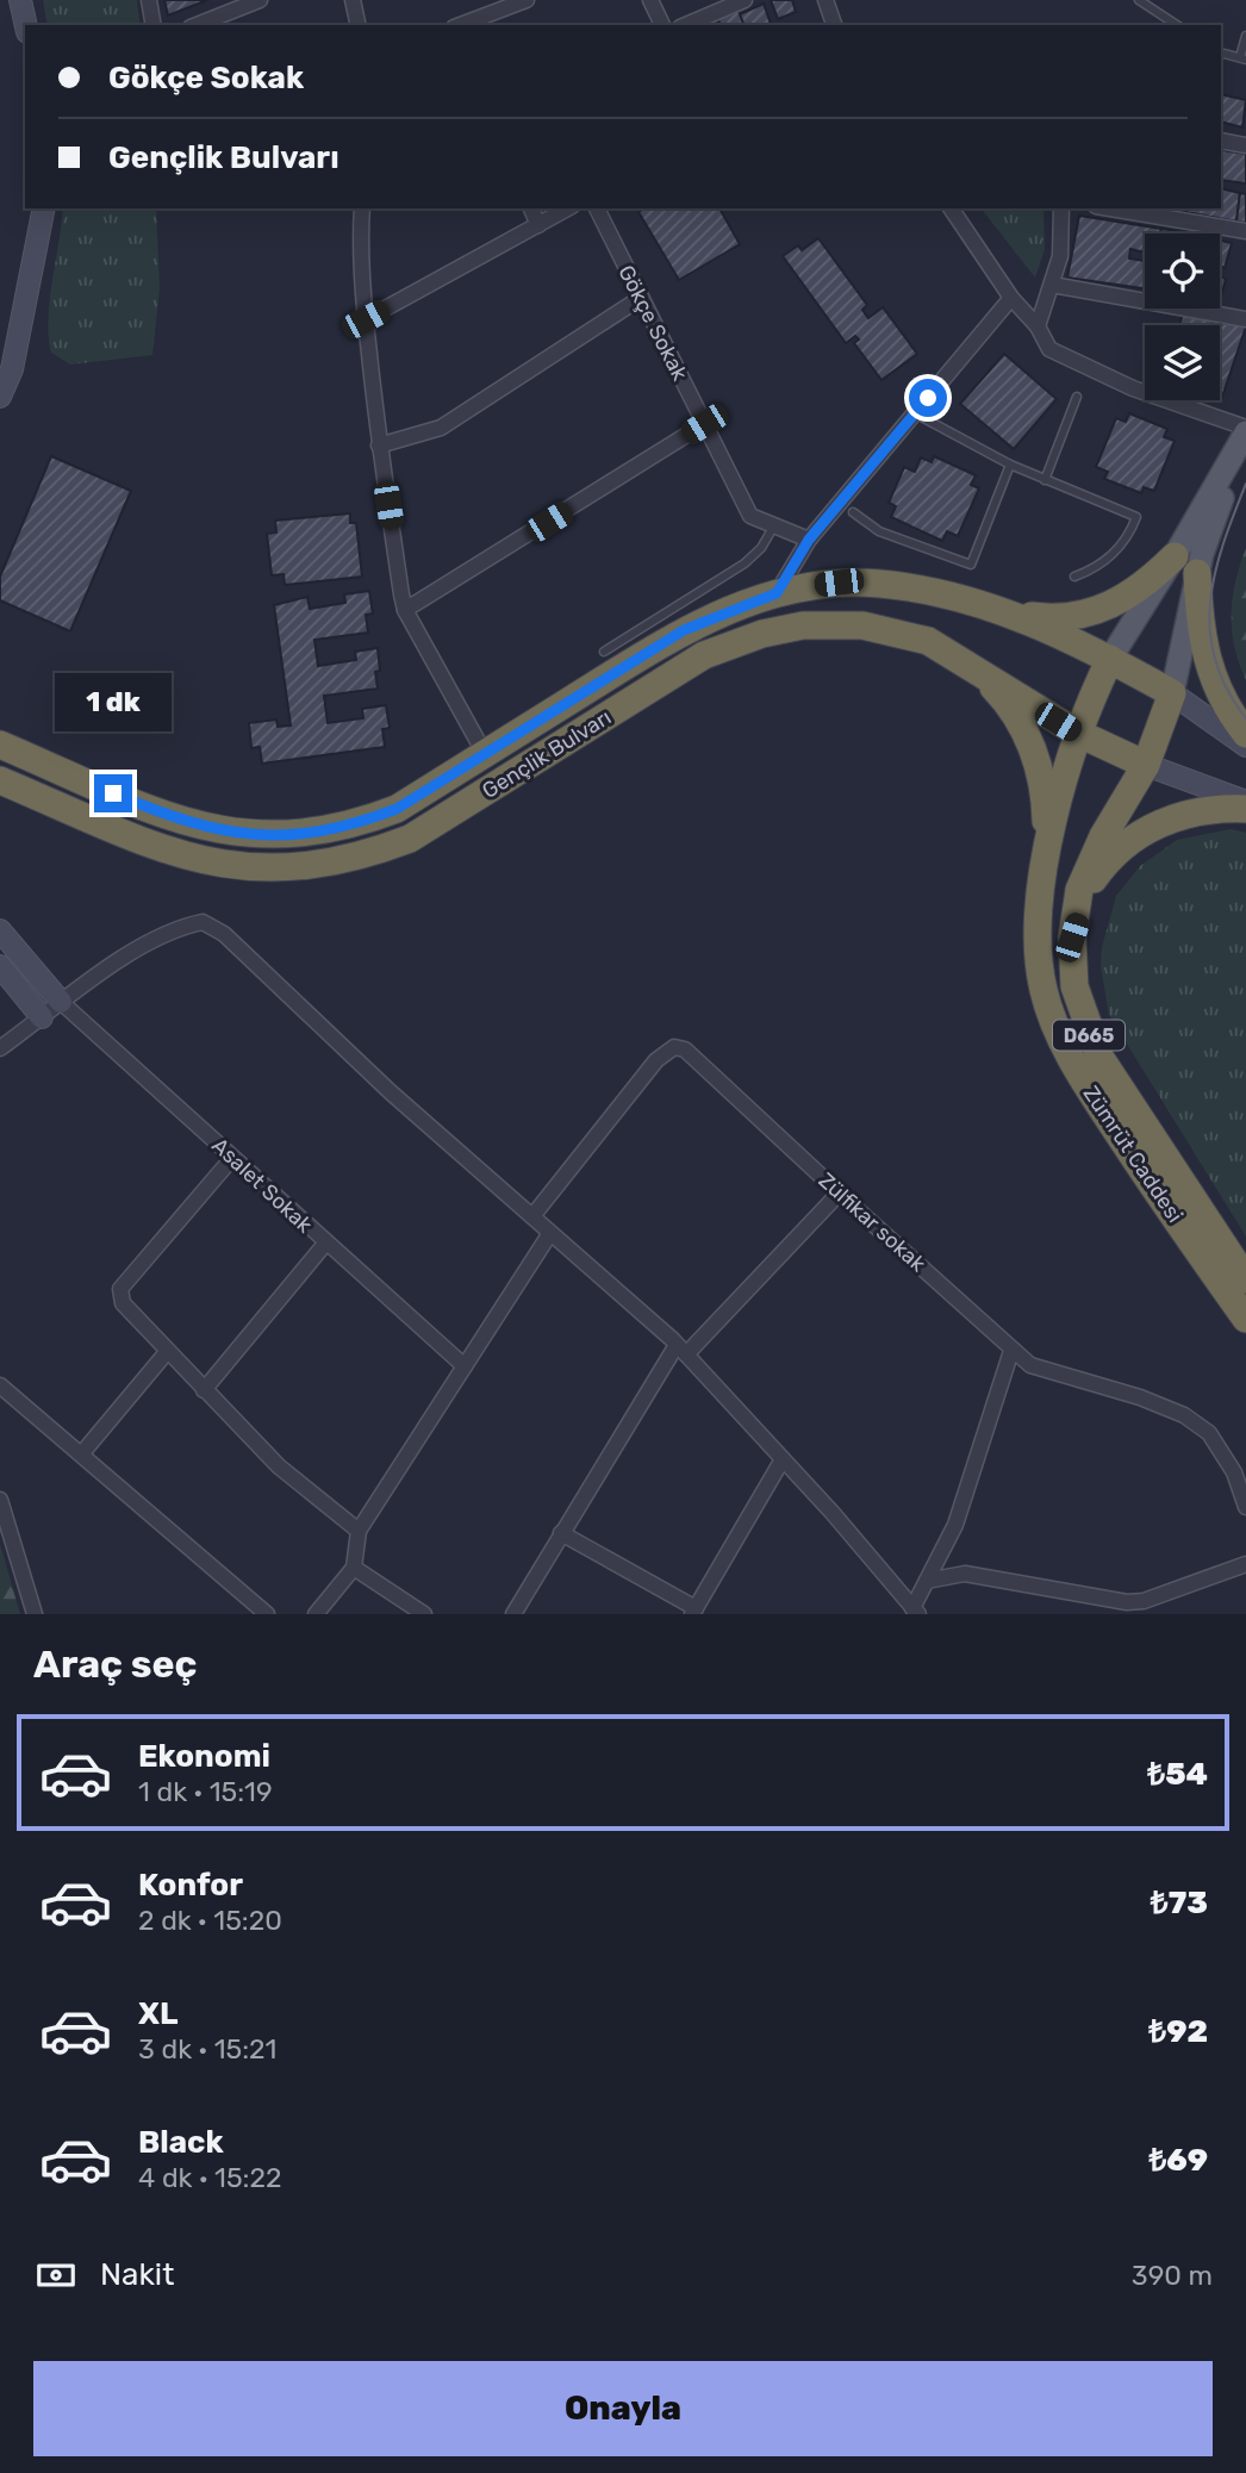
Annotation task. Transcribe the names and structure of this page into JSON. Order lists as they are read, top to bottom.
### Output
{
  "streets": {
    "highway": ["Gençlik Bulvarı", "D665", "Zümrüt Caddesi"],
    "street": ["Gökçe Sokak", "Asalet Sokak", "Zülfikar sokak"]
  },
  "crossings": [
    ["Gençlik Bulvarı", "D665"],
    ["Gençlik Bulvarı", "Zümrüt Caddesi"]
  ],
  "page": {
    "banner": ["Gökçe Sokak", "Gençlik Bulvarı"],
    "bubble": "1 dk",
    "heading": "Araç seç",
    "list": [
      {
        "name": "Ekonomi",
        "note": "1 dk · 15:19",
        "value": "₺54"
      },
      {
        "name": "Konfor",
        "note": "2 dk · 15:20",
        "value": "₺73"
      },
      {
        "name": "XL",
        "note": "3 dk · 15:21",
        "value": "₺92"
      },
      {
        "name": "Black",
        "note": "4 dk · 15:22",
        "value": "₺69"
      }
    ],
    "pay": ["Nakit", "390 m"],
    "buttons": "Onayla"
  }
}
